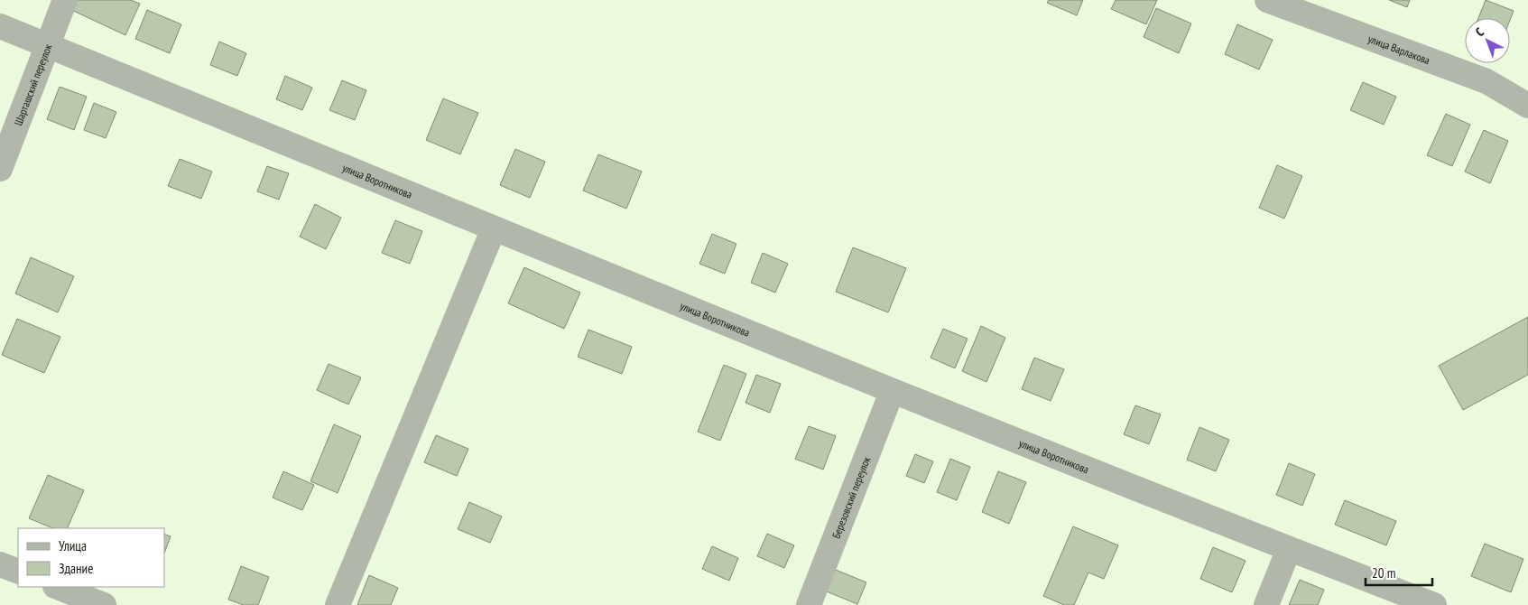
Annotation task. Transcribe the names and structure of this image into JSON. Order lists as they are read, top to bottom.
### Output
{
  "streets": {
    "street": [
      "улица Варлакова",
      "Шарташский переулок",
      "улица Воротникова",
      "Березовский переулок"
    ]
  },
  "crossings": [
    ["Шарташский переулок", "улица Воротникова"],
    ["улица Воротникова", "Березовский переулок"]
  ],
  "legend": ["Улица", "Здание"],
  "scale_bar": "20 m",
  "north": "top left"
}
